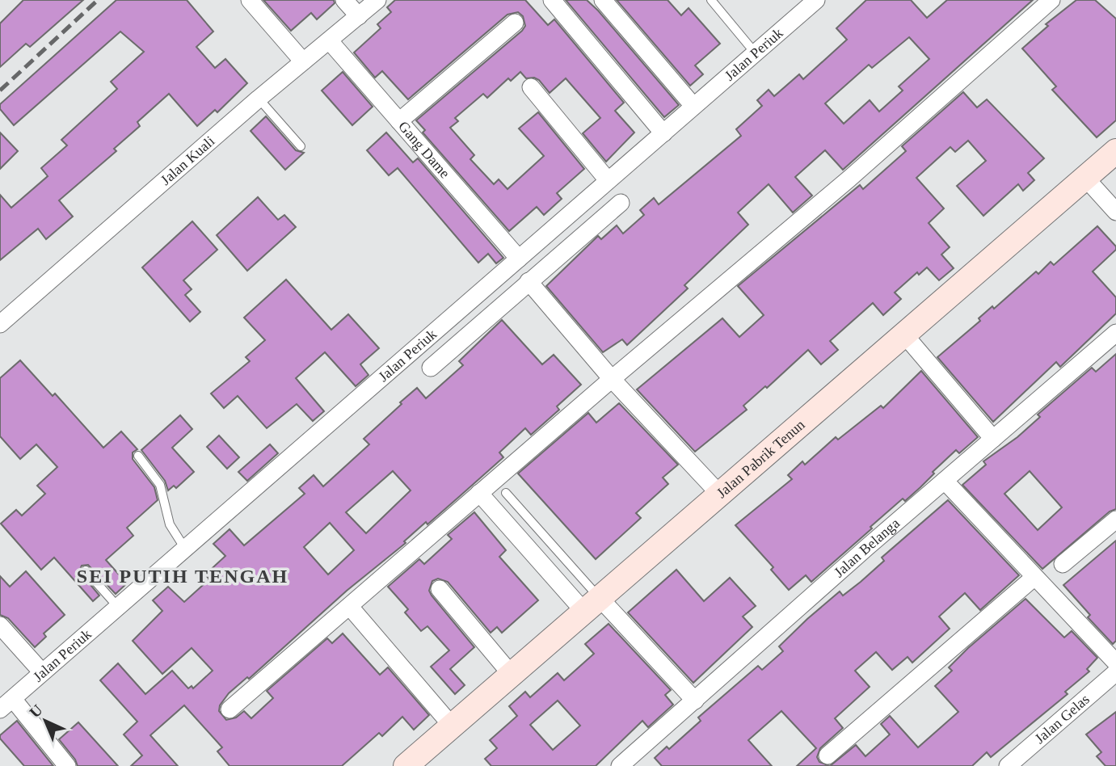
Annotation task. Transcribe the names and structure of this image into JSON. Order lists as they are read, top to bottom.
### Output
{
  "streets": {
    "street": [
      "Jalan Periuk",
      "Gang Dame",
      "Jalan Kuali",
      "Jalan Pabrik Tenun",
      "Jalan Belanga",
      "Jalan Gelas"
    ]
  },
  "crossings": [
    ["Jalan Periuk", "Gang Dame"],
    ["Gang Dame", "Jalan Kuali"]
  ],
  "districts": ["SEI PUTIH TENGAH"],
  "north": "top left"
}
